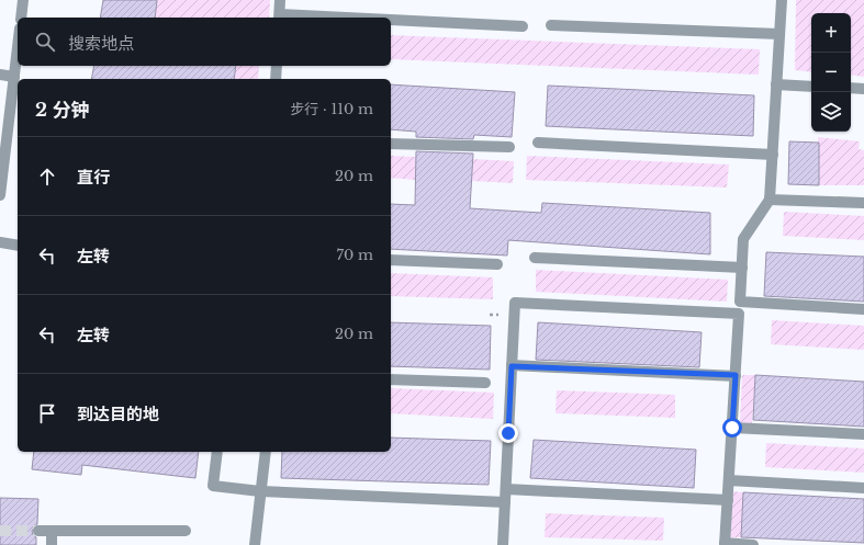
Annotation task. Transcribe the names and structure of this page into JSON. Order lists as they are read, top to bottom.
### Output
{
  "page": {
    "map_buttons": ["+", "−"],
    "search": "搜索地点",
    "heading": ["2 分钟", "步行 · 110 m"],
    "list": [
      ["直行", "20 m"],
      ["左转", "70 m"],
      ["左转", "20 m"],
      "到达目的地"
    ]
  }
}
